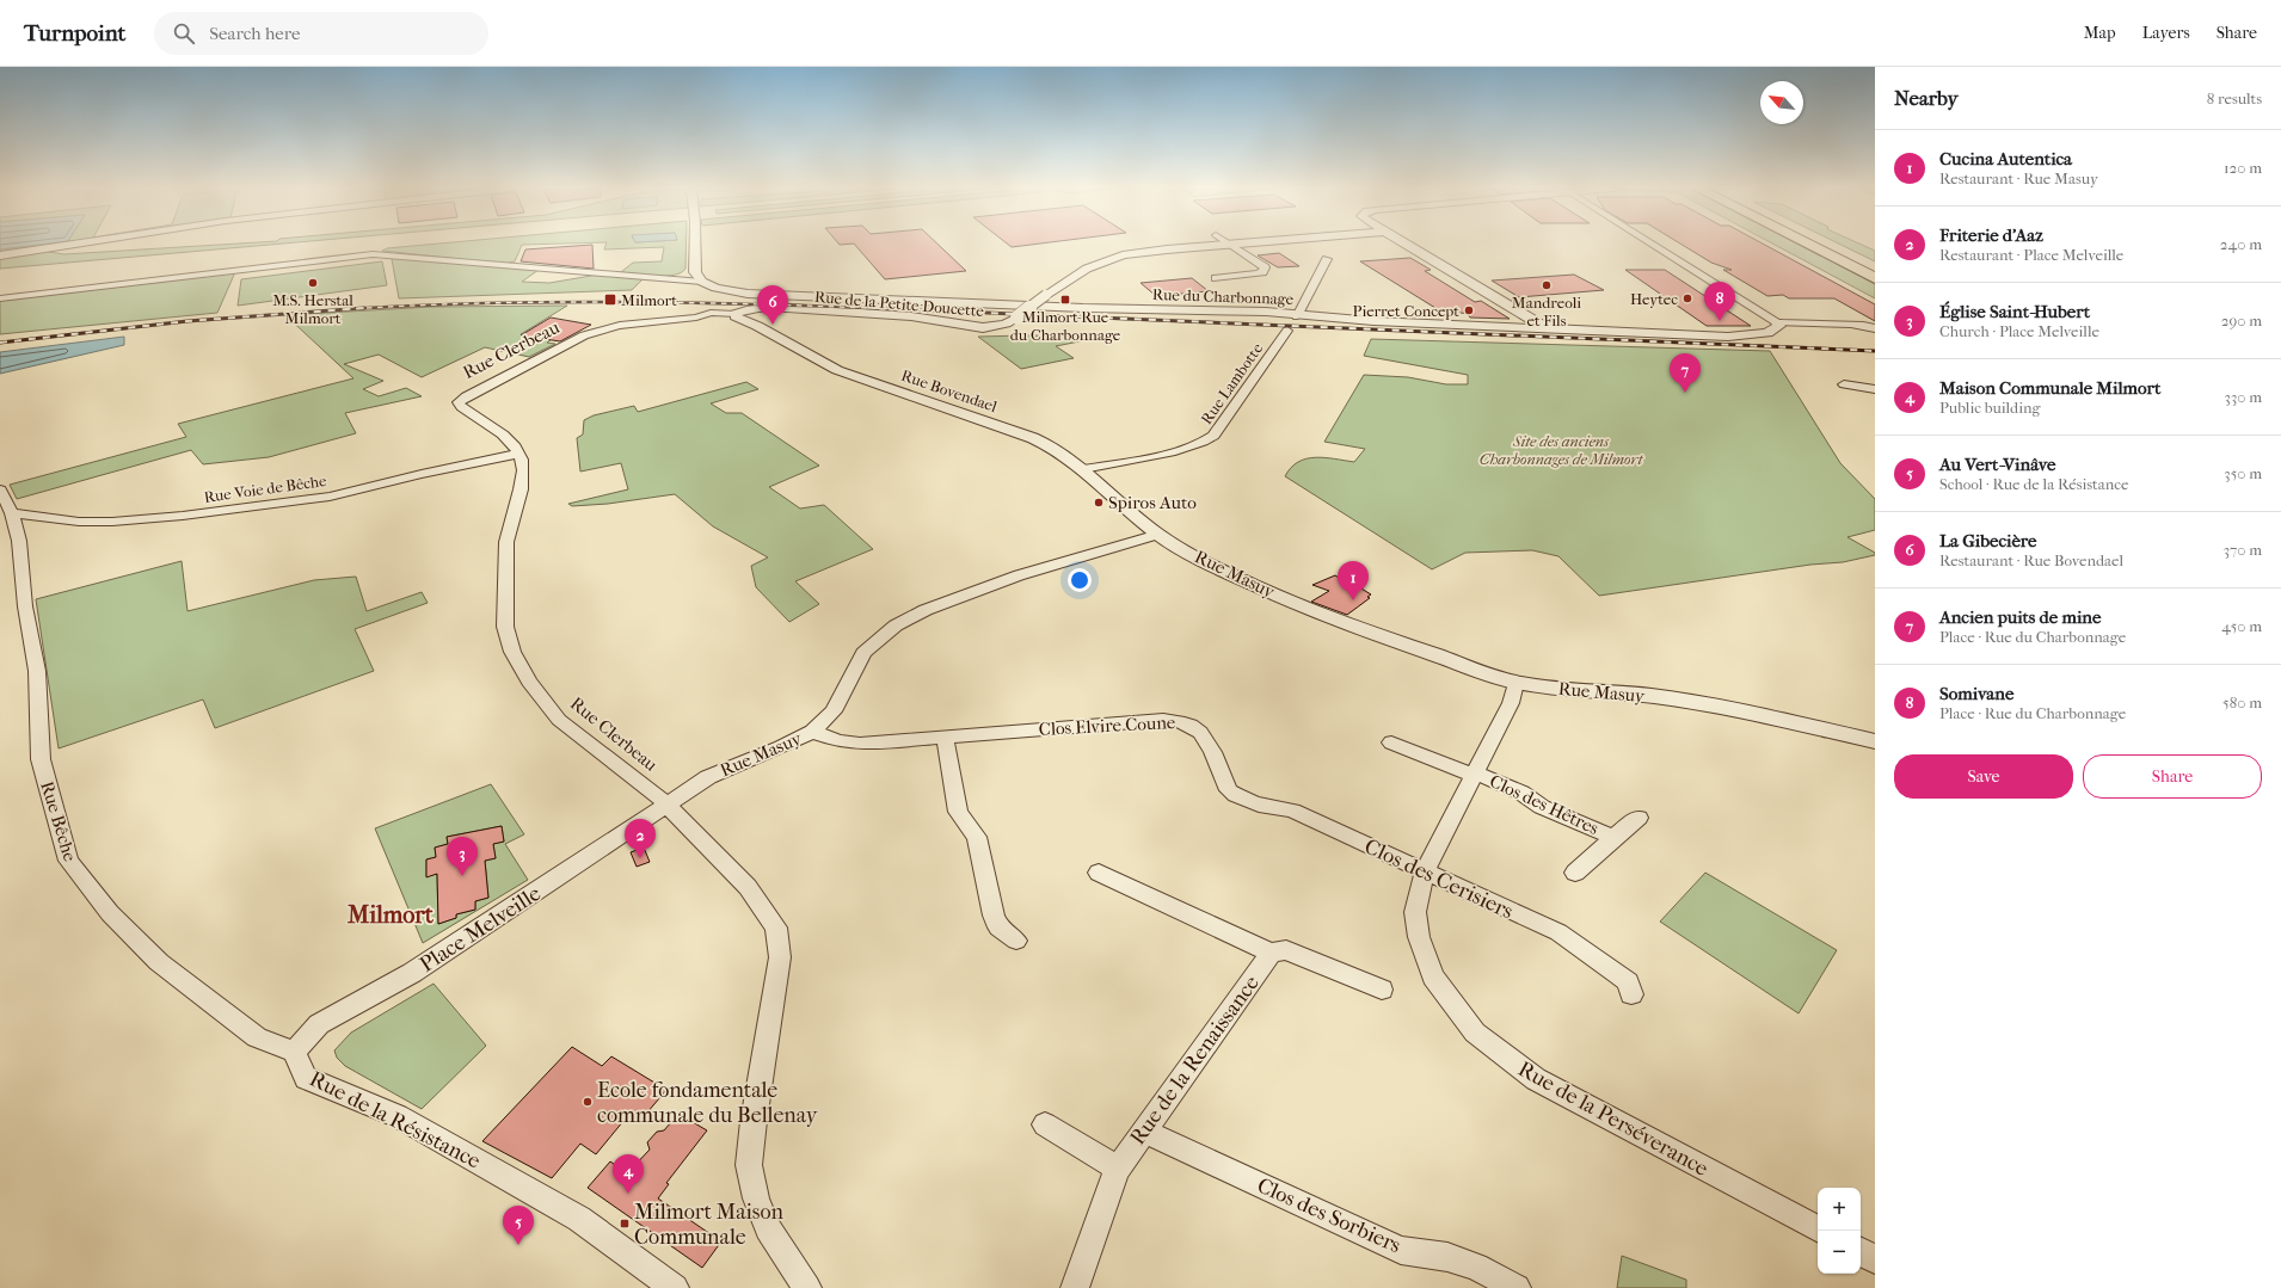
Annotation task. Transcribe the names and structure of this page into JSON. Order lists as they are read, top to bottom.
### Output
{
  "streets": {
    "street": [
      "Rue du Charbonnage",
      "Rue de la Petite Doucette",
      "Rue Clerbeau",
      "Rue Lambotte",
      "Rue Bovendael",
      "Rue Voie de Bêche",
      "Rue Masuy",
      "Clos Elvire Coune",
      "Clos des Hêtres",
      "Rue Bêche",
      "Clos des Cerisiers",
      "Place Melveille",
      "Rue de la Renaissance",
      "Rue de la Perséverance",
      "Rue de la Résistance",
      "Clos des Sorbiers"
    ]
  },
  "crossings": [
    ["Rue de la Petite Doucette", "Rue Bovendael"],
    ["Rue Clerbeau", "Rue Bovendael"],
    ["Rue Clerbeau", "Rue Voie de Bêche"],
    ["Rue Clerbeau", "Rue Masuy"],
    ["Rue Clerbeau", "Place Melveille"],
    ["Rue Lambotte", "Rue Bovendael"],
    ["Rue Bovendael", "Rue Masuy"],
    ["Rue Voie de Bêche", "Rue Bêche"],
    ["Rue Masuy", "Clos Elvire Coune"],
    ["Rue Masuy", "Place Melveille"],
    ["Rue Masuy", "Rue de la Perséverance"],
    ["Clos Elvire Coune", "Clos des Cerisiers"],
    ["Clos des Hêtres", "Rue de la Perséverance"],
    ["Rue Bêche", "Place Melveille"],
    ["Rue Bêche", "Rue de la Résistance"],
    ["Clos des Cerisiers", "Rue de la Perséverance"],
    ["Place Melveille", "Rue de la Résistance"],
    ["Rue de la Renaissance", "Clos des Sorbiers"]
  ],
  "districts": ["Milmort"],
  "parks": ["Site des anciens Charbonnages de Milmort"],
  "places": {
    "other": [
      "M.S. Herstal Milmort",
      "Mandreoli et Fils",
      "Heytec",
      "Pierret Concept",
      "Spiros Auto",
      "Ecole fondamentale communale du Bellenay"
    ],
    "transit": ["Milmort", "Milmort Rue du Charbonnage", "Milmort Maison Communale"]
  },
  "north": "top left",
  "page": {
    "header": "Turnpoint",
    "search": "Search here",
    "nav": ["Map", "Layers", "Share"],
    "heading": ["Nearby", "8 results"],
    "list": [
      {
        "mark": "1",
        "name": "Cucina Autentica",
        "note": "Restaurant · Rue Masuy",
        "value": "120 m"
      },
      {
        "mark": "2",
        "name": "Friterie d'Aaz",
        "note": "Restaurant · Place Melveille",
        "value": "240 m"
      },
      {
        "mark": "3",
        "name": "Église Saint-Hubert",
        "note": "Church · Place Melveille",
        "value": "290 m"
      },
      {
        "mark": "4",
        "name": "Maison Communale Milmort",
        "note": "Public building",
        "value": "330 m"
      },
      {
        "mark": "5",
        "name": "Au Vert-Vinâve",
        "note": "School · Rue de la Résistance",
        "value": "350 m"
      },
      {
        "mark": "6",
        "name": "La Gibecière",
        "note": "Restaurant · Rue Bovendael",
        "value": "370 m"
      },
      {
        "mark": "7",
        "name": "Ancien puits de mine",
        "note": "Place · Rue du Charbonnage",
        "value": "450 m"
      },
      {
        "mark": "8",
        "name": "Somivane",
        "note": "Place · Rue du Charbonnage",
        "value": "580 m"
      }
    ],
    "pins": [
      "8",
      "6",
      "7",
      "1",
      "2",
      "3",
      "4",
      "5"
    ],
    "buttons": ["Save", "Share"],
    "map_buttons": ["+", "−"]
  }
}
